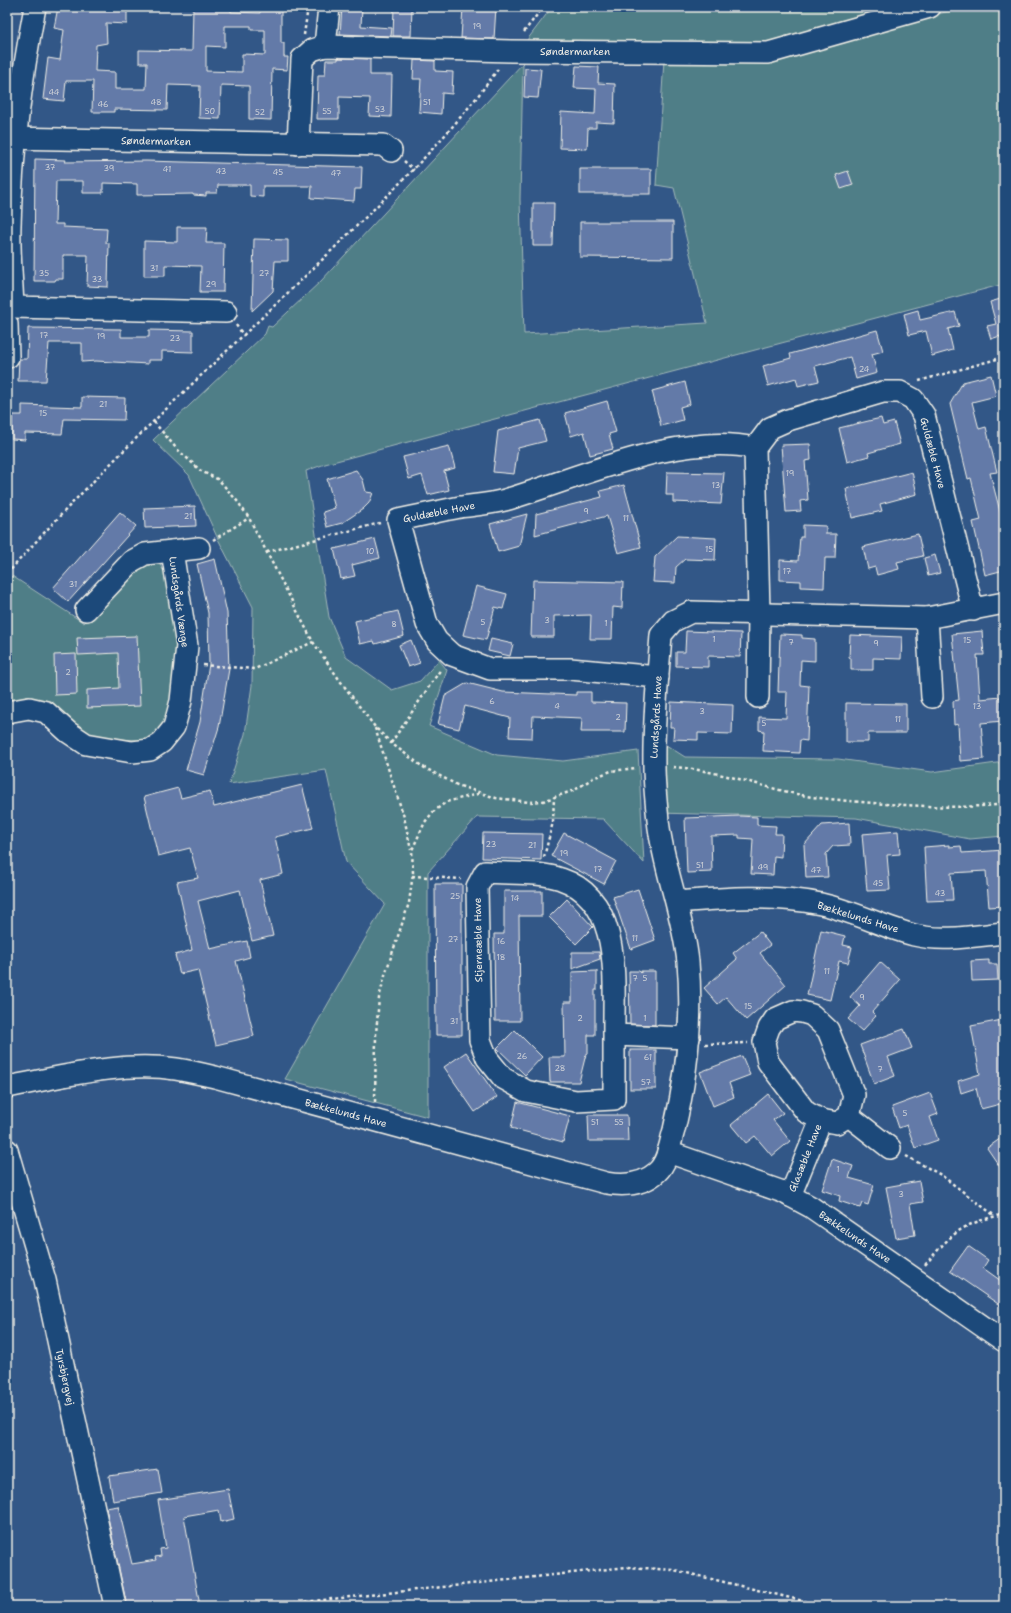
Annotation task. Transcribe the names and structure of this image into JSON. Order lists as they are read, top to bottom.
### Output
{
  "streets": {
    "street": [
      "Søndermarken",
      "Guldæble Have",
      "Lundsgårds Vænge",
      "Lundsgårds Have",
      "Bækkelunds Have",
      "Stjerneæble Have",
      "Glasæble Have",
      "Tyrsbjergvej"
    ]
  },
  "crossings": [
    ["Guldæble Have", "Lundsgårds Have"],
    ["Lundsgårds Have", "Bækkelunds Have"],
    ["Bækkelunds Have", "Glasæble Have"]
  ],
  "house_numbers": [
    "19",
    "44",
    "48",
    "51",
    "46",
    "53",
    "50",
    "55",
    "52",
    "37",
    "39",
    "41",
    "43",
    "45",
    "47",
    "31",
    "35",
    "27",
    "33",
    "29",
    "17",
    "19",
    "23",
    "24",
    "21",
    "15",
    "19",
    "13",
    "9",
    "21",
    "11",
    "15",
    "10",
    "17",
    "31",
    "3",
    "5",
    "1",
    "8",
    "1",
    "15",
    "7",
    "9",
    "2",
    "6",
    "4",
    "13",
    "3",
    "2",
    "11",
    "5",
    "23",
    "21",
    "19",
    "51",
    "49",
    "17",
    "47",
    "45",
    "43",
    "25",
    "14",
    "11",
    "27",
    "16",
    "18",
    "11",
    "7",
    "5",
    "9",
    "15",
    "2",
    "1",
    "31",
    "26",
    "61",
    "28",
    "7",
    "57",
    "5",
    "51",
    "55",
    "1",
    "3"
  ]
}
